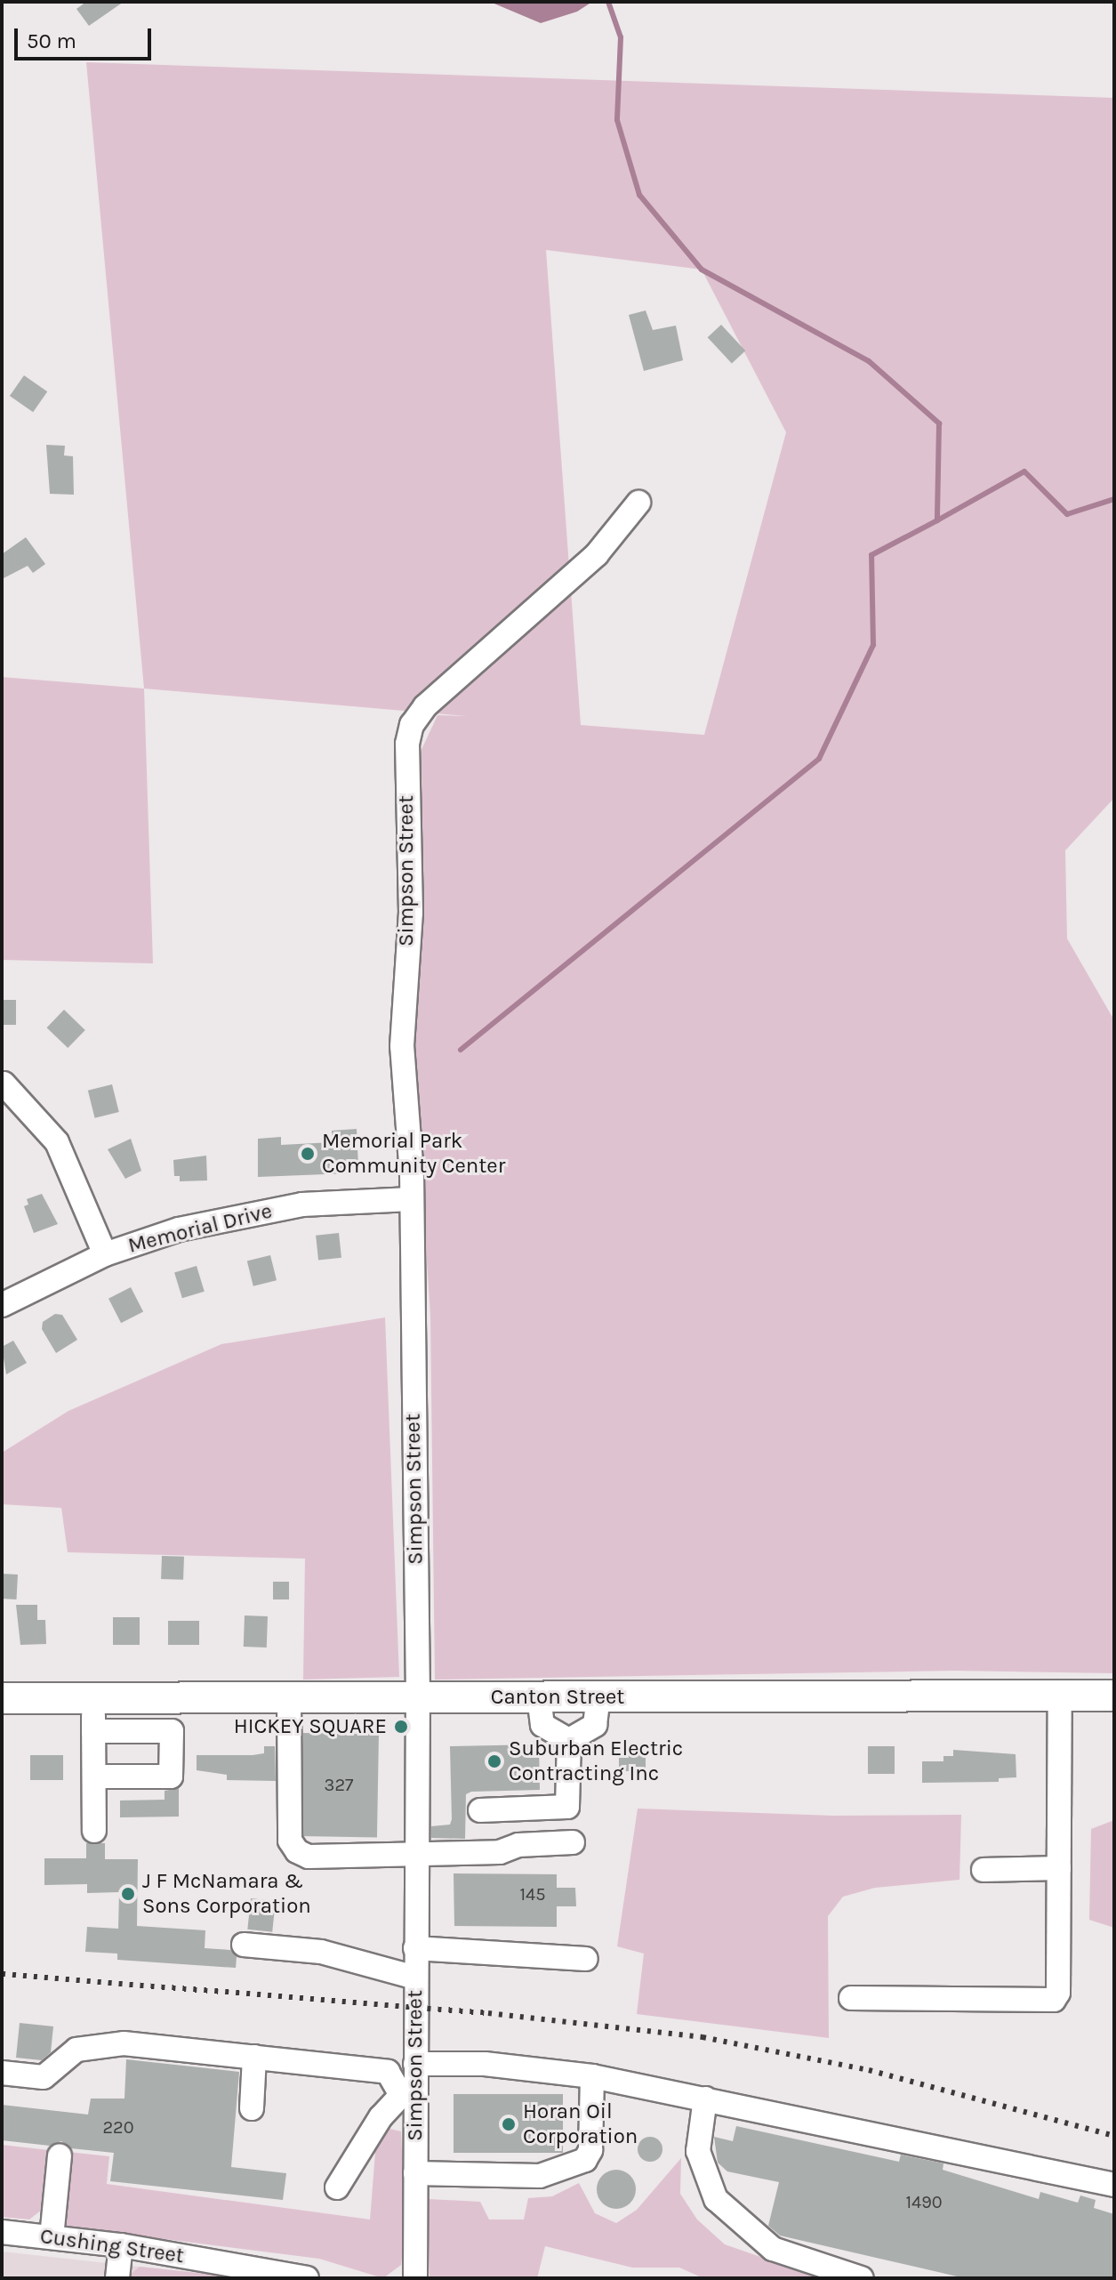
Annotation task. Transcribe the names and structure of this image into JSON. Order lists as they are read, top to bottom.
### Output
{
  "streets": {
    "main road": ["Canton Street"],
    "street": ["Simpson Street", "Memorial Drive", "Cushing Street"]
  },
  "crossings": [
    ["Simpson Street", "Memorial Drive"],
    ["Simpson Street", "Canton Street"]
  ],
  "places": [
    "Memorial Park Community Center",
    "HICKEY SQUARE",
    "Suburban Electric Contracting Inc",
    "J F McNamara & Sons Corporation",
    "Horan Oil Corporation"
  ],
  "house_numbers": [
    "327",
    "145",
    "220",
    "1490"
  ],
  "scale_bar": "50 m"
}
